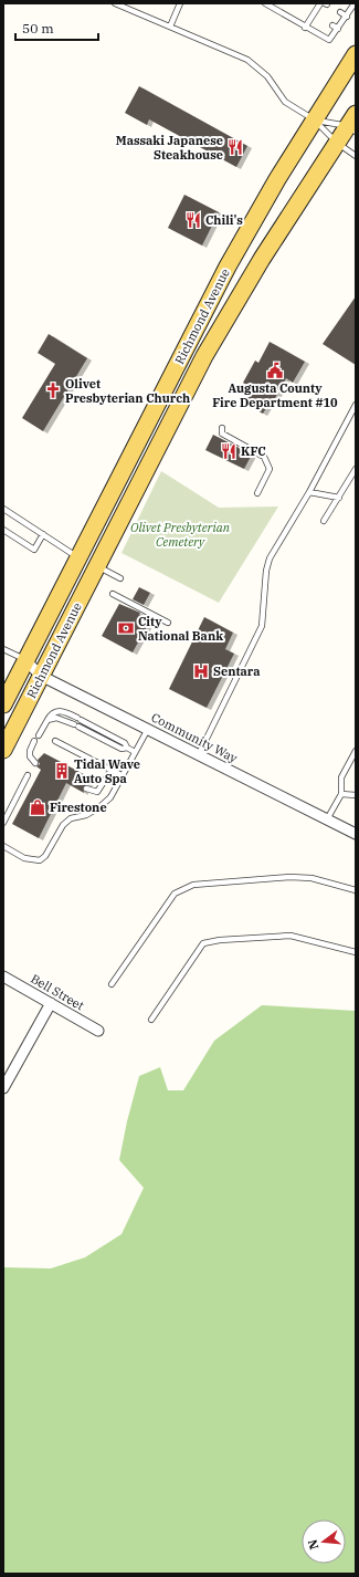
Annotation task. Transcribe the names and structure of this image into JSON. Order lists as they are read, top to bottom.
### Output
{
  "streets": {
    "main road": ["Richmond Avenue"],
    "street": ["Community Way", "Bell Street"]
  },
  "crossings": [
    ["Richmond Avenue", "Community Way"]
  ],
  "parks": ["Olivet Presbyterian Cemetery"],
  "places": {
    "restaurant": ["Massaki Japanese Steakhouse", "Chili's", "KFC"],
    "public building": ["Augusta County Fire Department #10"],
    "church": ["Olivet Presbyterian Church"],
    "bank": ["City National Bank"],
    "hospital": ["Sentara"],
    "building": ["Tidal Wave Auto Spa"],
    "shop": ["Firestone"]
  },
  "scale_bar": "50 m",
  "north": "left"
}
